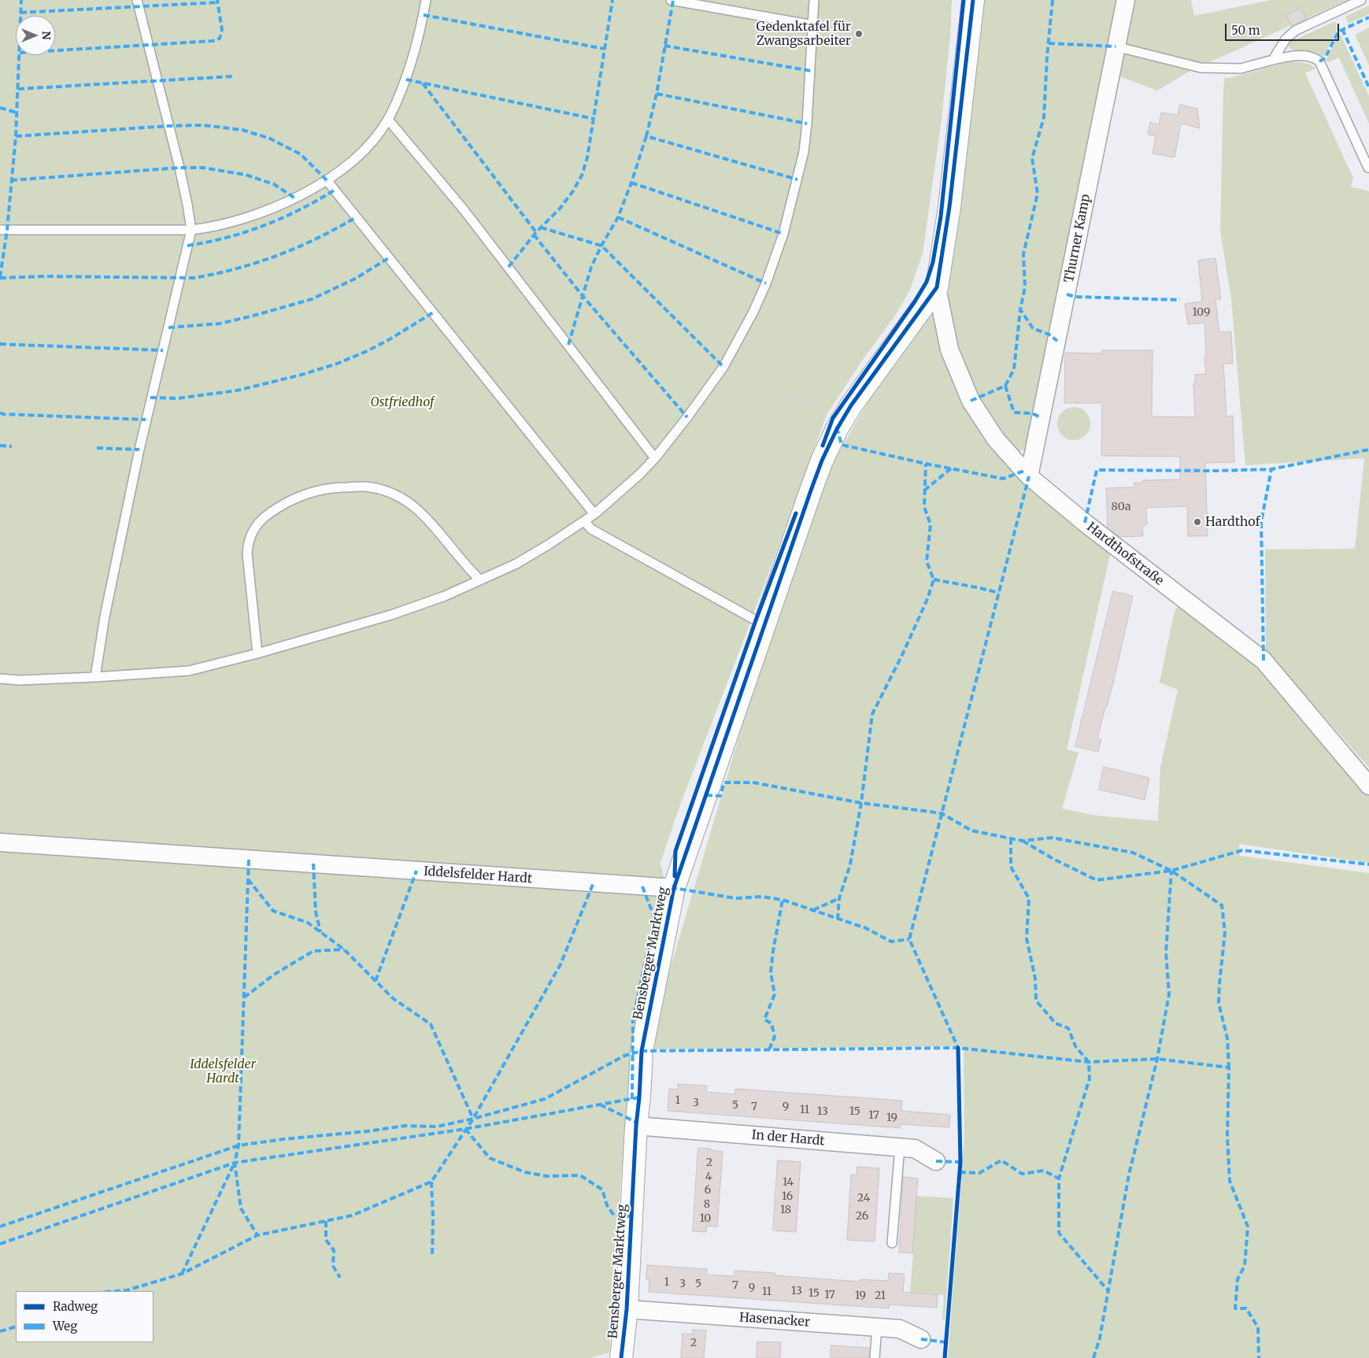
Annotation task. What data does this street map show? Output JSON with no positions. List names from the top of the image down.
{
  "streets": {
    "street": [
      "Thurner Kamp",
      "Hardthofstraße",
      "Iddelsfelder Hardt",
      "Bensberger Marktweg",
      "In der Hardt",
      "Hasenacker"
    ]
  },
  "crossings": [
    ["Thurner Kamp", "Hardthofstraße"],
    ["Hardthofstraße", "Bensberger Marktweg"],
    ["Iddelsfelder Hardt", "Bensberger Marktweg"],
    ["Bensberger Marktweg", "In der Hardt"],
    ["Bensberger Marktweg", "Hasenacker"]
  ],
  "parks": ["Ostfriedhof", "Iddelsfelder Hardt"],
  "places": ["Gedenktafel für Zwangsarbeiter", "Hardthof"],
  "house_numbers": [
    "109",
    "80a",
    "1",
    "3",
    "5",
    "7",
    "9",
    "11",
    "13",
    "15",
    "17",
    "19",
    "2",
    "4",
    "14",
    "6",
    "16",
    "24",
    "8",
    "18",
    "26",
    "10",
    "1",
    "3",
    "5",
    "7",
    "9",
    "13",
    "11",
    "15",
    "17",
    "19",
    "21",
    "2"
  ],
  "legend": ["Radweg", "Weg"],
  "scale_bar": "50 m",
  "north": "right"
}
